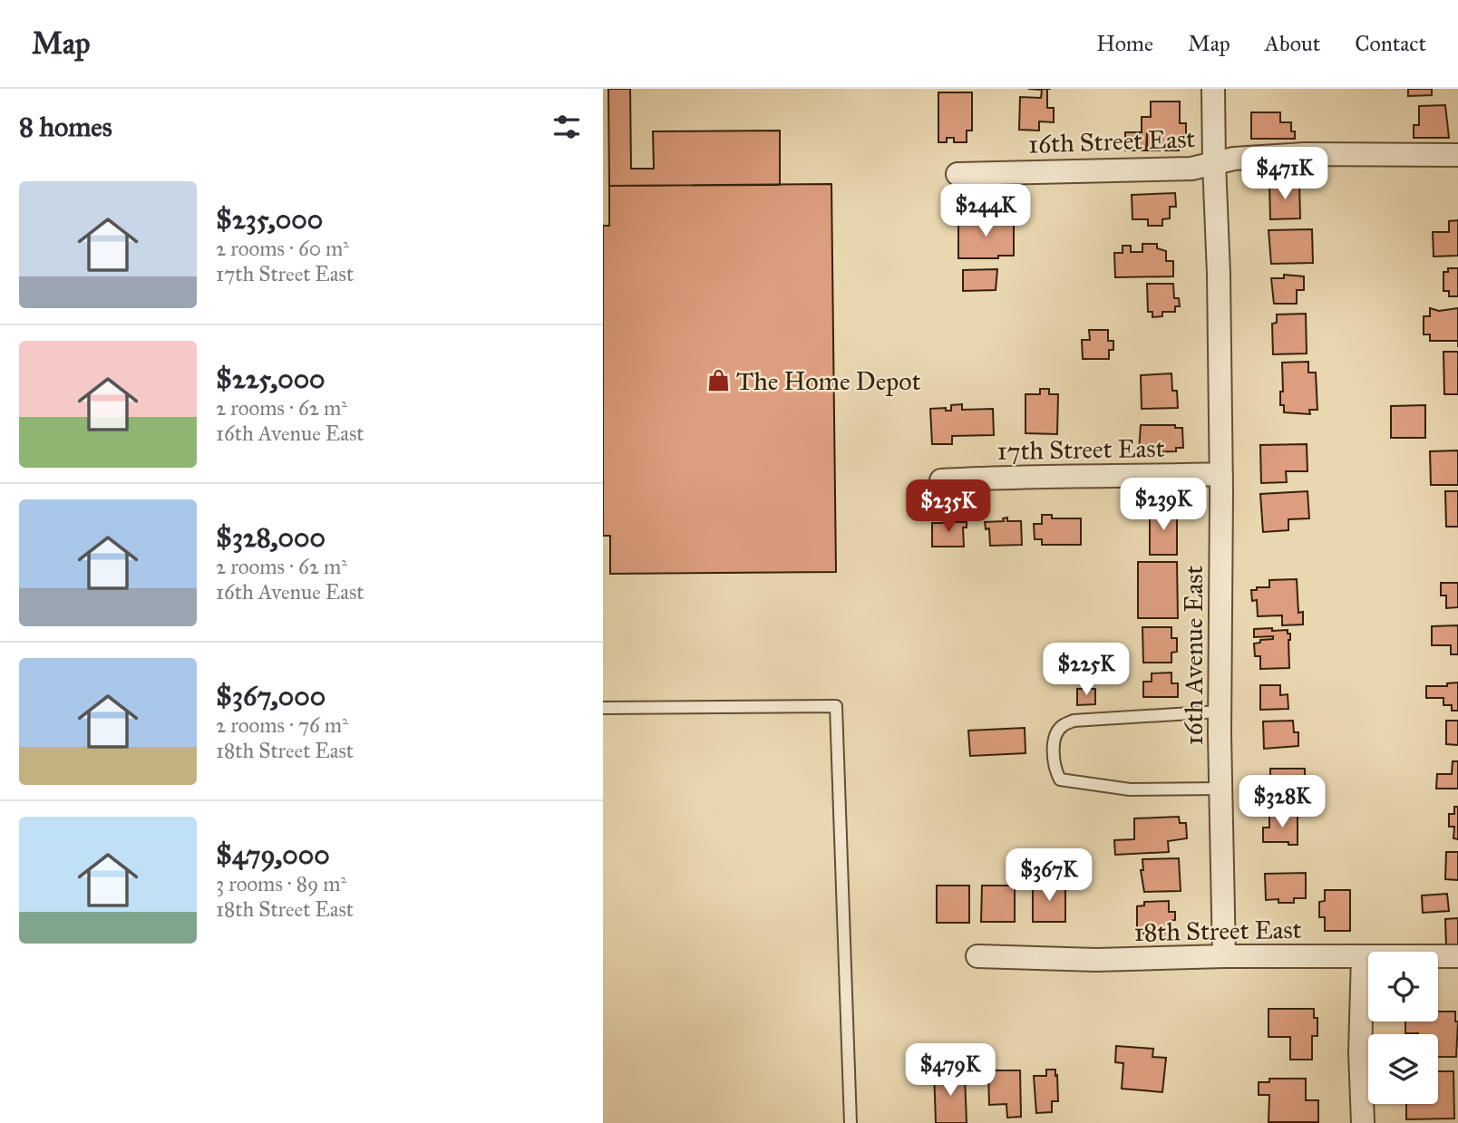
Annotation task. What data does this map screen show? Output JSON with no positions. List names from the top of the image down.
{
  "streets": {
    "street": [
      "16th Street East",
      "17th Street East",
      "16th Avenue East",
      "18th Street East"
    ]
  },
  "crossings": [
    ["16th Street East", "16th Avenue East"],
    ["17th Street East", "16th Avenue East"],
    ["16th Avenue East", "18th Street East"]
  ],
  "places": {
    "shop": ["The Home Depot"]
  },
  "page": {
    "header": "Map",
    "nav": [
      "Home",
      "Map",
      "About",
      "Contact"
    ],
    "heading": "8 homes",
    "price": [
      "$471K",
      "$244K",
      "$239K",
      "$235K",
      "$225K",
      "$328K",
      "$367K",
      "$479K"
    ],
    "list": [
      {
        "name": "$235,000",
        "note": "2 rooms · 60 m² · 17th Street East"
      },
      {
        "name": "$225,000",
        "note": "2 rooms · 62 m² · 16th Avenue East"
      },
      {
        "name": "$328,000",
        "note": "2 rooms · 62 m² · 16th Avenue East"
      },
      {
        "name": "$367,000",
        "note": "2 rooms · 76 m² · 18th Street East"
      },
      {
        "name": "$479,000",
        "note": "3 rooms · 89 m² · 18th Street East"
      }
    ]
  }
}
